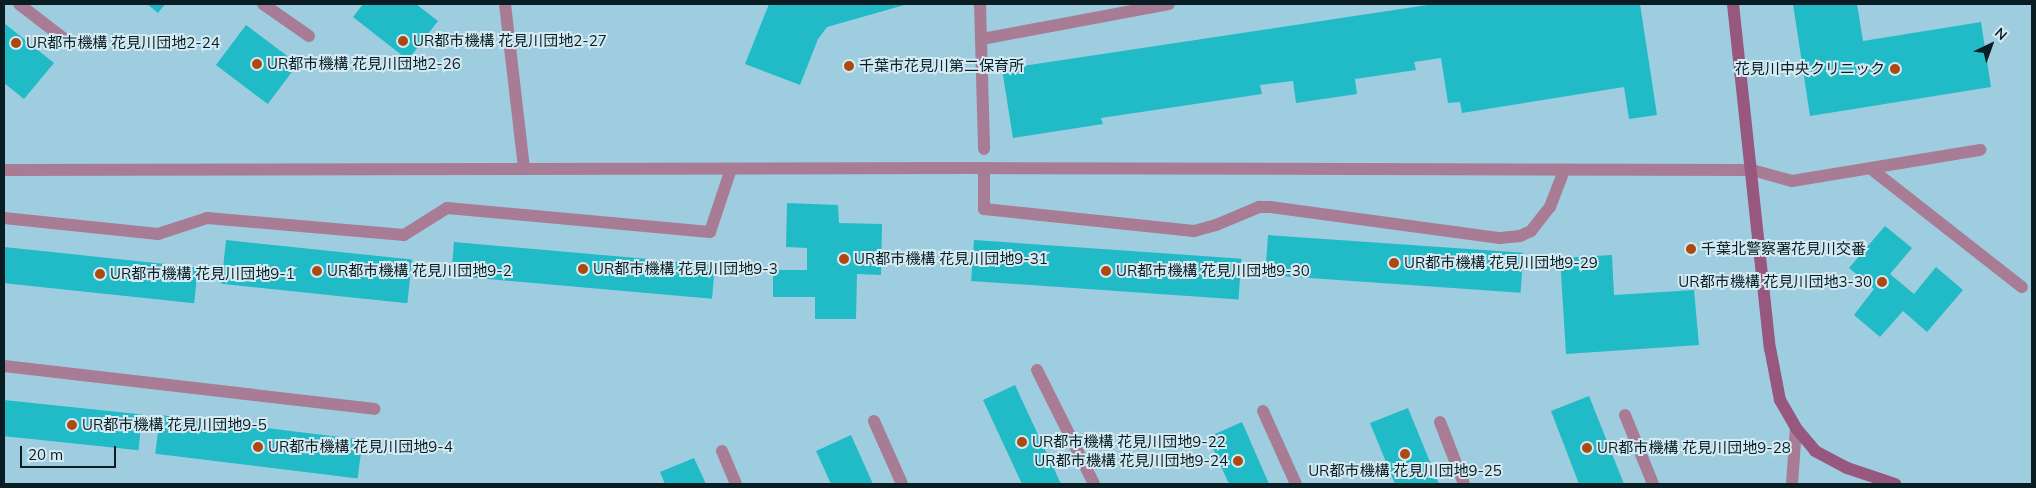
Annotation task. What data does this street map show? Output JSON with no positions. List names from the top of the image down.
{
  "places": [
    "UR都市機構 花見川団地2-27",
    "UR都市機構 花見川団地2-24",
    "UR都市機構 花見川団地2-26",
    "千葉市花見川第二保育所",
    "花見川中央クリニック",
    "千葉北警察署花見川交番",
    "UR都市機構 花見川団地9-31",
    "UR都市機構 花見川団地9-29",
    "UR都市機構 花見川団地9-3",
    "UR都市機構 花見川団地9-2",
    "UR都市機構 花見川団地9-30",
    "UR都市機構 花見川団地9-1",
    "UR都市機構 花見川団地3-30",
    "UR都市機構 花見川団地9-5",
    "UR都市機構 花見川団地9-22",
    "UR都市機構 花見川団地9-4",
    "UR都市機構 花見川団地9-28",
    "UR都市機構 花見川団地9-25",
    "UR都市機構 花見川団地9-24"
  ],
  "scale_bar": "20 m",
  "north": "top right"
}
